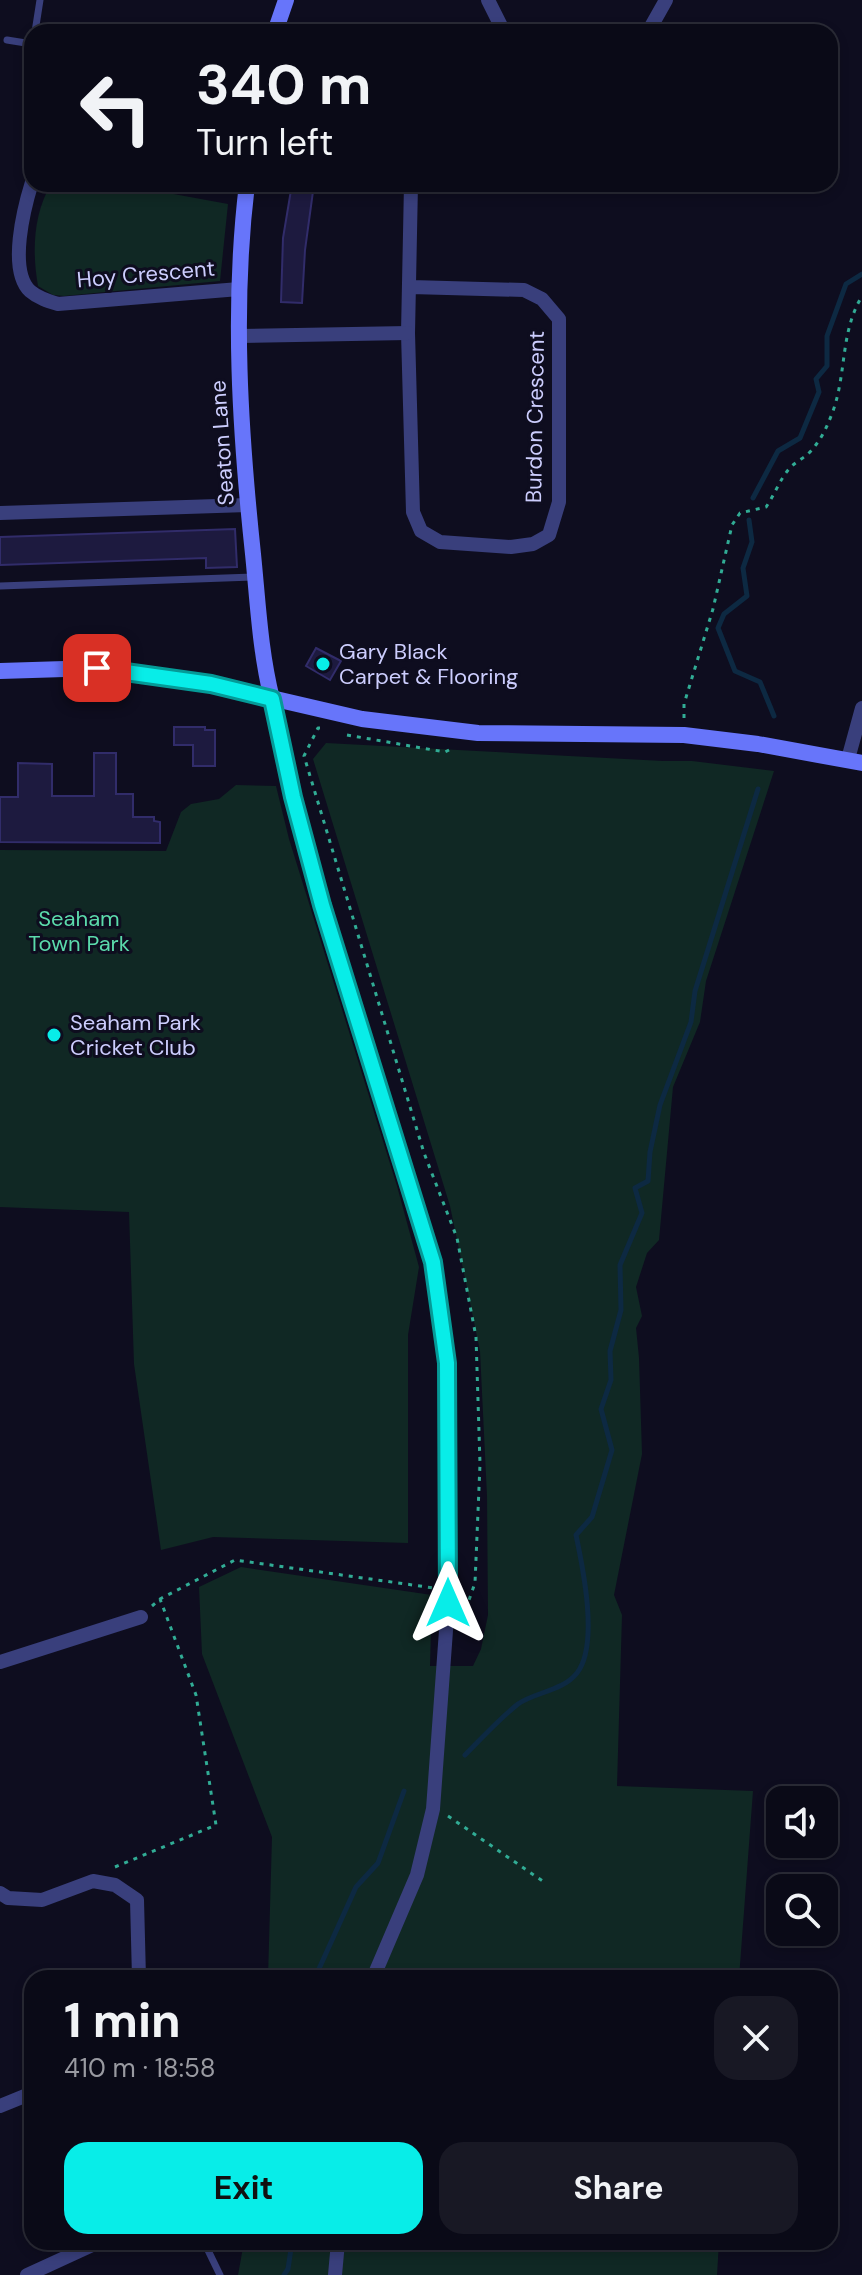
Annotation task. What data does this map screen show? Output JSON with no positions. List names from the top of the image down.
{
  "streets": {
    "main road": ["Seaton Lane"],
    "street": ["Hoy Crescent", "Burdon Crescent"]
  },
  "crossings": [
    ["Hoy Crescent", "Seaton Lane"]
  ],
  "parks": ["Seaham Town Park"],
  "places": ["Gary Black Carpet & Flooring", "Seaham Park Cricket Club"],
  "page": {
    "turn": ["340 m", "Turn left"],
    "heading": ["1 min", "410 m · 18:58"],
    "buttons": ["Exit", "Share"]
  }
}
